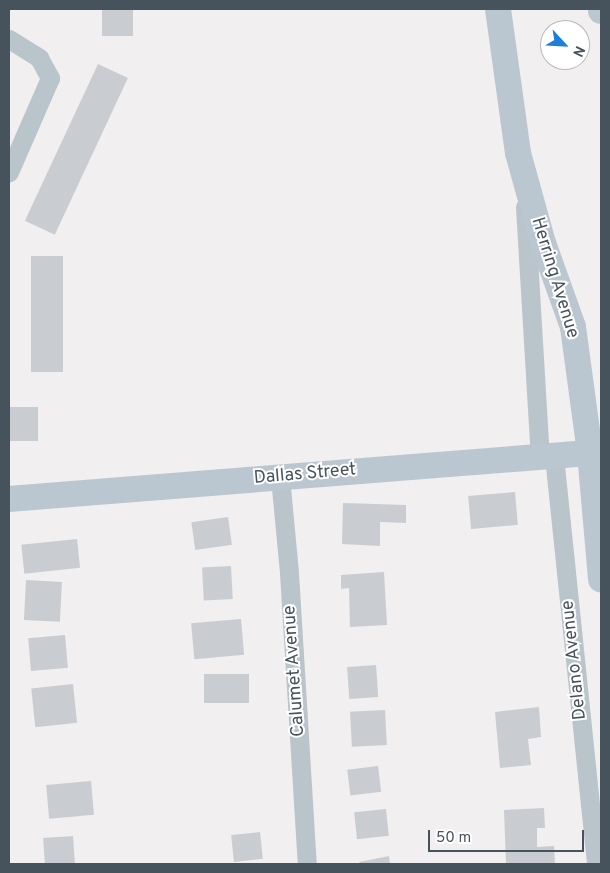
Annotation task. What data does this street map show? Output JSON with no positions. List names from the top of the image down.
{
  "streets": {
    "main road": ["Herring Avenue", "Dallas Street"],
    "street": ["Delano Avenue", "Calumet Avenue"]
  },
  "crossings": [
    ["Herring Avenue", "Dallas Street"],
    ["Herring Avenue", "Delano Avenue"],
    ["Dallas Street", "Delano Avenue"],
    ["Dallas Street", "Calumet Avenue"]
  ],
  "scale_bar": "50 m",
  "north": "bottom right"
}
